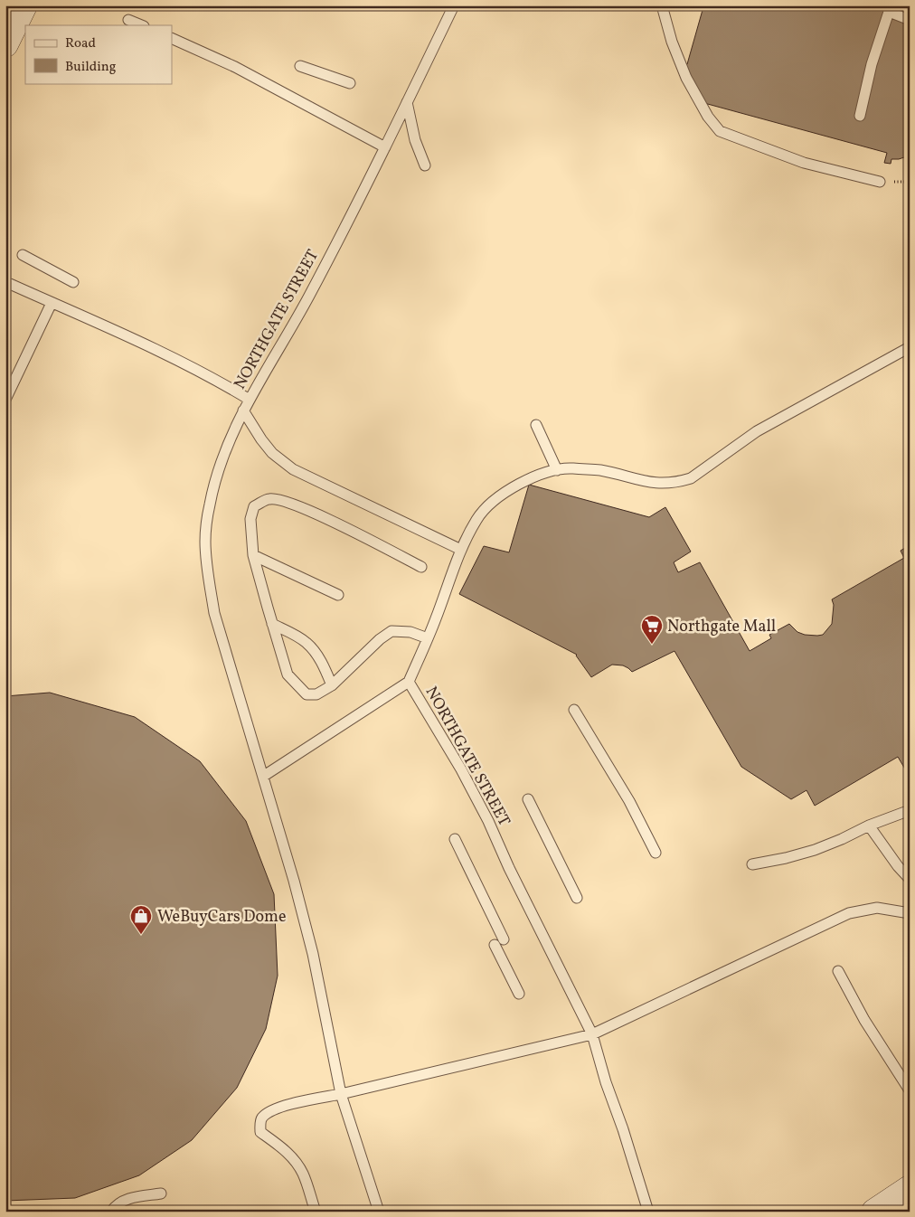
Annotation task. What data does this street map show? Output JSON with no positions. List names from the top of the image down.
{
  "streets": {
    "lane": ["NORTHGATE STREET"]
  },
  "places": {
    "supermarket": ["Northgate Mall"],
    "shop": ["WeBuyCars Dome"]
  },
  "legend": ["Road", "Building"]
}
